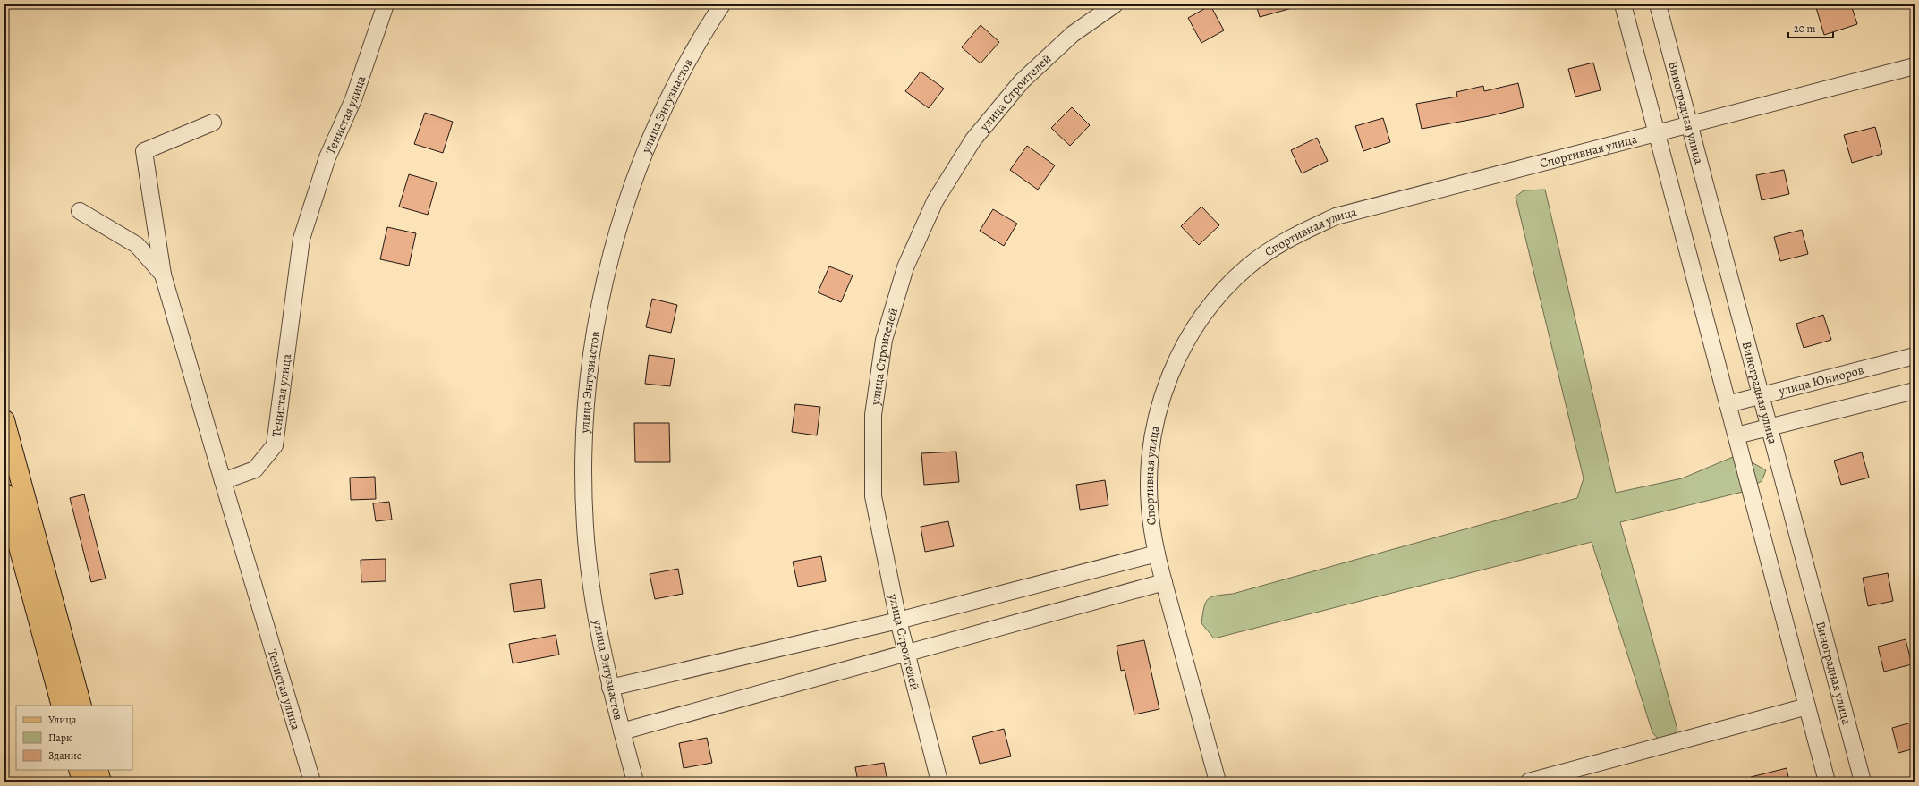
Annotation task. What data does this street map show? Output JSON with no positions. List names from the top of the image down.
{
  "streets": {
    "street": [
      "улица Строителей",
      "улица Энтузиастов",
      "Виноградная улица",
      "Тенистая улица",
      "Спортивная улица",
      "улица Юниоров"
    ]
  },
  "crossings": [
    ["Виноградная улица", "Спортивная улица"],
    ["Виноградная улица", "улица Юниоров"]
  ],
  "legend": ["Улица", "Парк", "Здание"],
  "scale_bar": "20 m"
}
